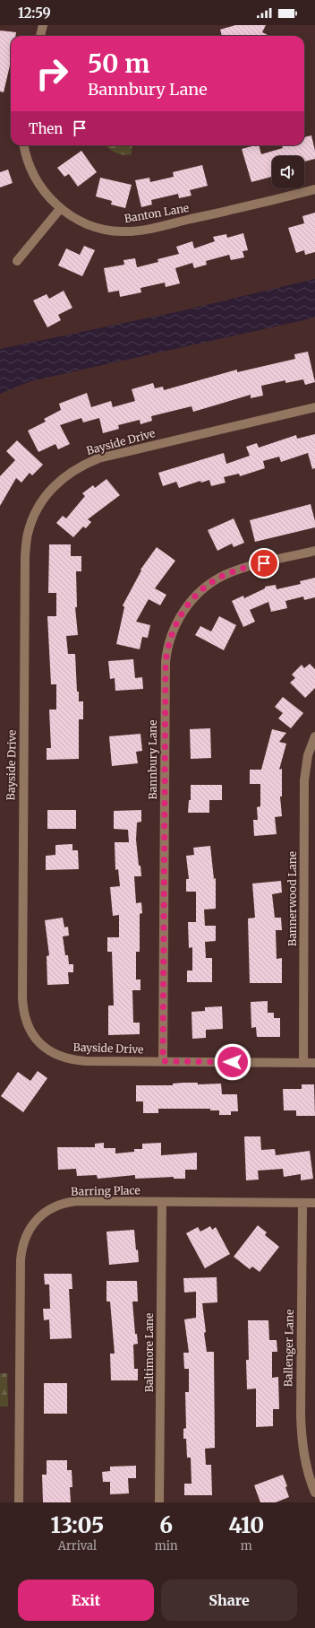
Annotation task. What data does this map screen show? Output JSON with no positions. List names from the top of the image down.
{
  "streets": {
    "street": [
      "Banton Lane",
      "Bayside Drive",
      "Bannbury Lane",
      "Bannerwood Lane",
      "Barring Place",
      "Ballenger Lane",
      "Baltimore Lane"
    ]
  },
  "crossings": [
    ["Bayside Drive", "Bannbury Lane"],
    ["Bayside Drive", "Bannerwood Lane"],
    ["Barring Place", "Ballenger Lane"],
    ["Barring Place", "Baltimore Lane"]
  ],
  "page": {
    "status": "12:59",
    "turn": ["50 m", "Bannbury Lane"],
    "then": "Then",
    "eta": [
      "13:05",
      "Arrival",
      "6",
      "min",
      "410",
      "m"
    ],
    "buttons": ["Exit", "Share"]
  }
}
